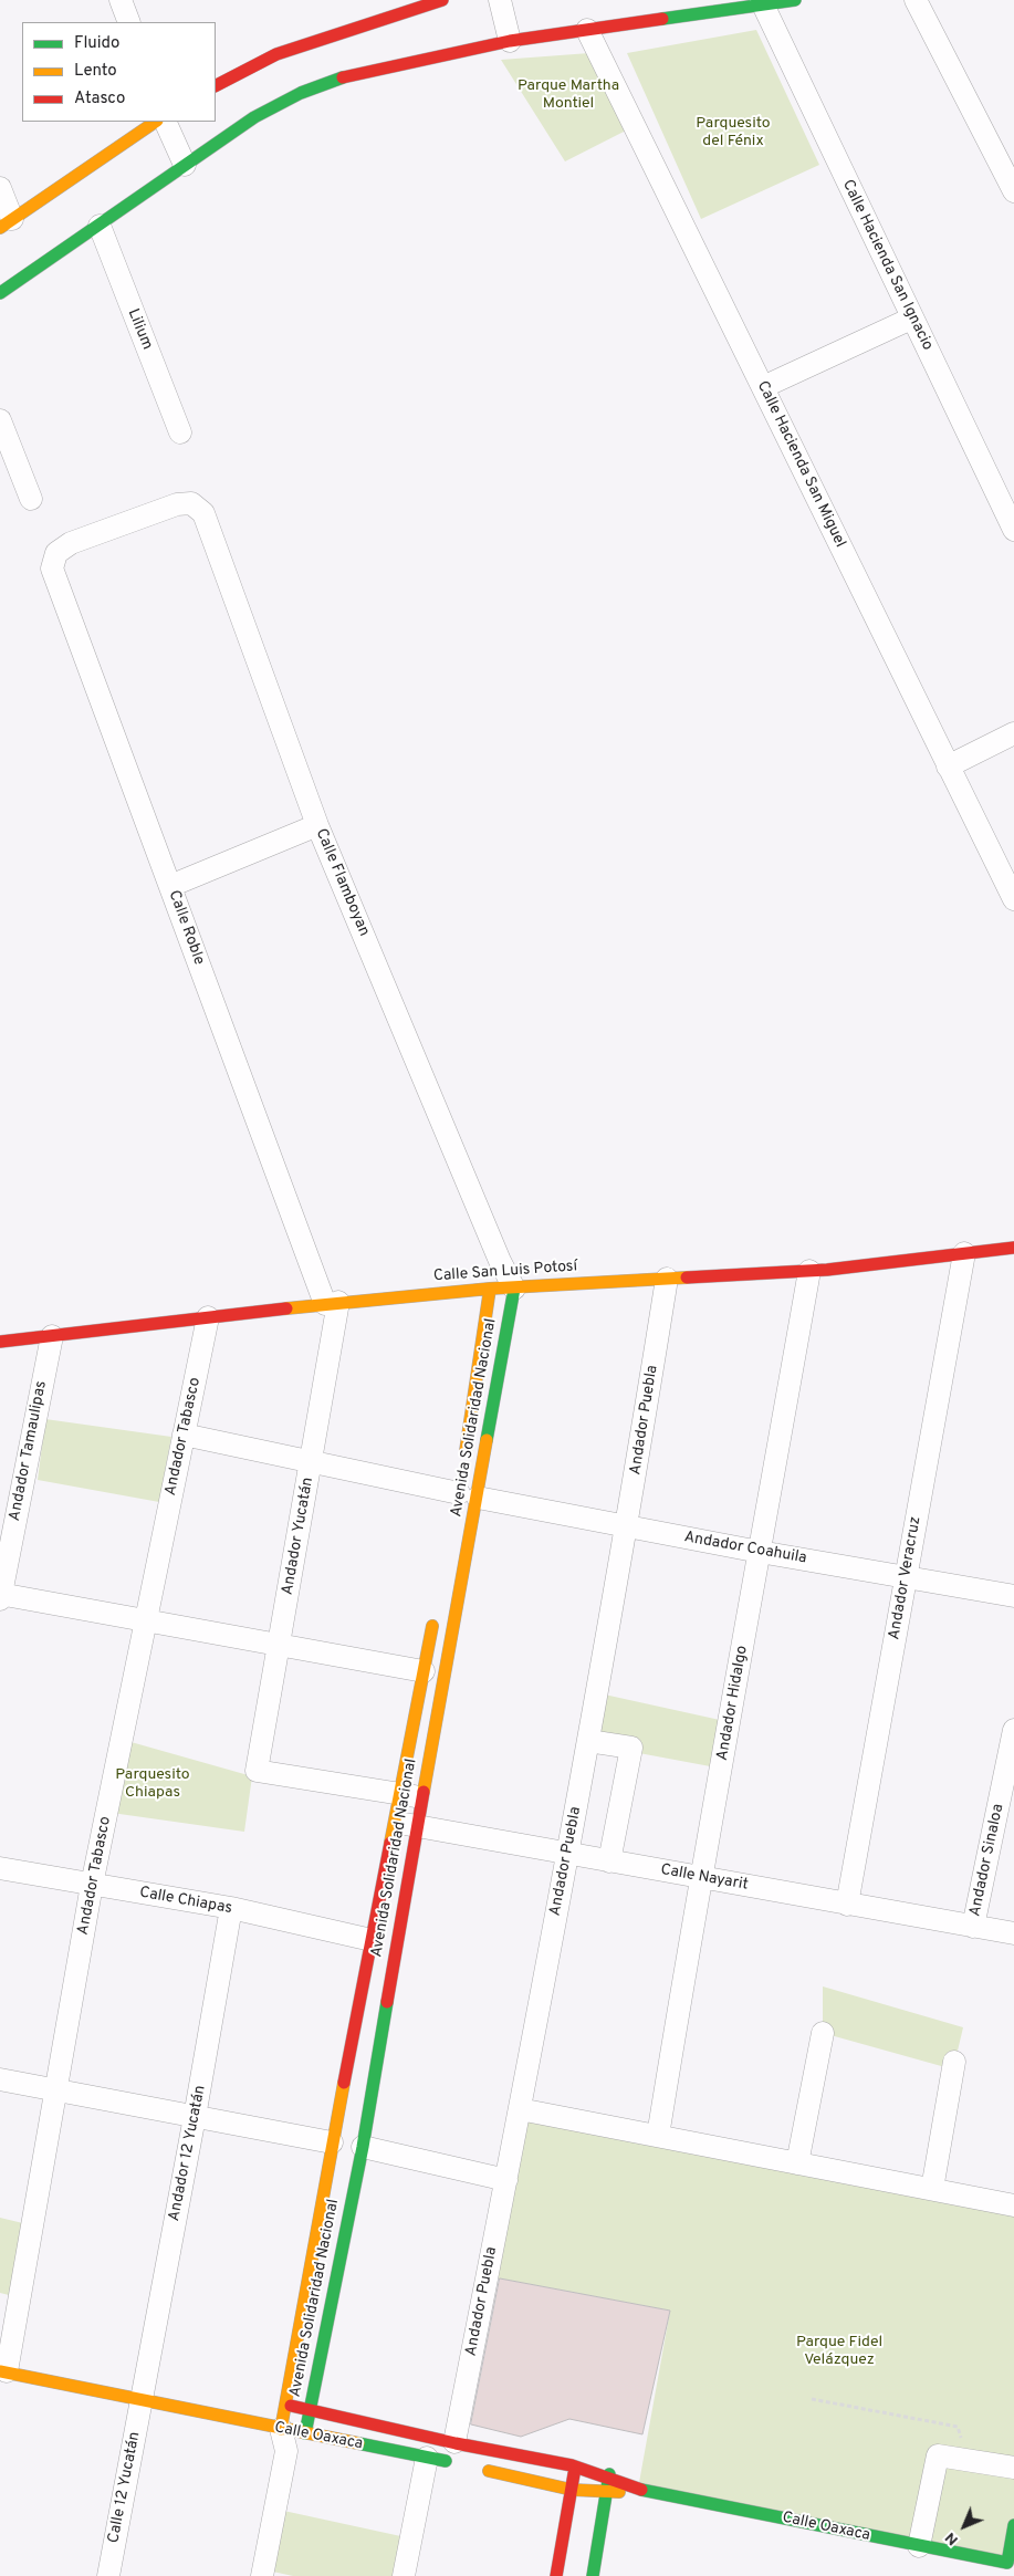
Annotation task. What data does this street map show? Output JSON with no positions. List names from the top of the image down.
{
  "streets": {
    "main road": ["Calle San Luis Potosí", "Avenida Solidaridad Nacional", "Calle Oaxaca"],
    "street": [
      "Calle Hacienda San Ignacio",
      "Lilium",
      "Calle Hacienda San Miguel",
      "Calle Flamboyan",
      "Calle Roble",
      "Andador Puebla",
      "Andador Tabasco",
      "Andador Tamaulipas",
      "Andador Yucatán",
      "Andador Coahuila",
      "Andador Veracruz",
      "Andador Hidalgo",
      "Andador Sinaloa",
      "Calle Nayarit",
      "Calle Chiapas",
      "Andador 12 Yucatán",
      "Calle 12 Yucatán"
    ]
  },
  "crossings": [
    ["Calle Flamboyan", "Calle Roble"],
    ["Calle Flamboyan", "Calle San Luis Potosí"],
    ["Calle Flamboyan", "Avenida Solidaridad Nacional"],
    ["Calle Roble", "Calle San Luis Potosí"],
    ["Calle Roble", "Andador Yucatán"],
    ["Calle San Luis Potosí", "Avenida Solidaridad Nacional"],
    ["Calle San Luis Potosí", "Andador Puebla"],
    ["Calle San Luis Potosí", "Andador Tabasco"],
    ["Calle San Luis Potosí", "Andador Tamaulipas"],
    ["Calle San Luis Potosí", "Andador Yucatán"],
    ["Calle San Luis Potosí", "Andador Veracruz"],
    ["Calle San Luis Potosí", "Andador Hidalgo"],
    ["Avenida Solidaridad Nacional", "Andador Yucatán"],
    ["Avenida Solidaridad Nacional", "Andador Coahuila"],
    ["Avenida Solidaridad Nacional", "Calle Nayarit"],
    ["Avenida Solidaridad Nacional", "Calle Chiapas"],
    ["Avenida Solidaridad Nacional", "Calle Oaxaca"],
    ["Andador Puebla", "Andador Coahuila"],
    ["Andador Puebla", "Calle Nayarit"],
    ["Andador Puebla", "Calle Oaxaca"],
    ["Andador Tabasco", "Andador Coahuila"],
    ["Andador Tabasco", "Calle Chiapas"],
    ["Andador Tabasco", "Calle Oaxaca"],
    ["Andador Yucatán", "Andador Coahuila"],
    ["Andador Coahuila", "Andador Veracruz"],
    ["Andador Coahuila", "Andador Hidalgo"],
    ["Andador Veracruz", "Calle Nayarit"],
    ["Andador Hidalgo", "Calle Nayarit"],
    ["Andador Sinaloa", "Calle Nayarit"],
    ["Calle Chiapas", "Andador 12 Yucatán"],
    ["Andador 12 Yucatán", "Calle Oaxaca"],
    ["Andador 12 Yucatán", "Calle 12 Yucatán"],
    ["Calle Oaxaca", "Calle 12 Yucatán"]
  ],
  "parks": [
    "Parque Martha Montiel",
    "Parquesito del Fénix",
    "Parquesito Chiapas",
    "Parque Fidel Velázquez"
  ],
  "legend": ["Fluido", "Lento", "Atasco"],
  "north": "bottom left"
}
